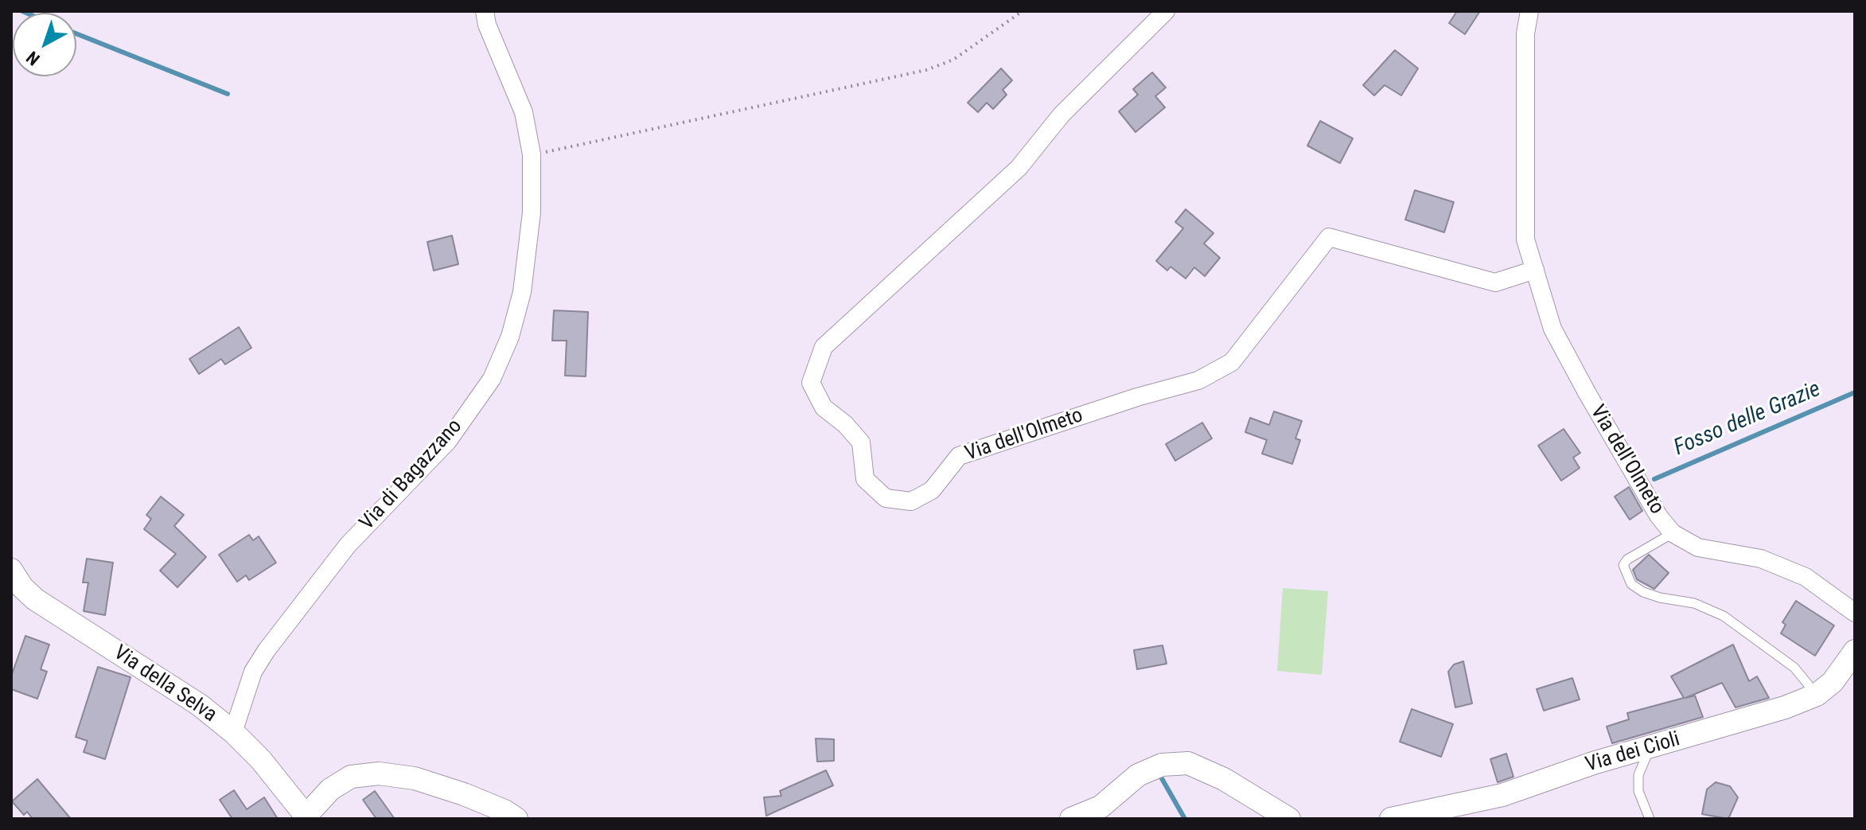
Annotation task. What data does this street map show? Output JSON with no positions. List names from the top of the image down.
{
  "streets": {
    "street": [
      "Via dell'Olmeto",
      "Via di Bagazzano",
      "Via della Selva",
      "Via dei Cioli"
    ]
  },
  "crossings": [
    ["Via di Bagazzano", "Via della Selva"]
  ],
  "water": ["Fosso delle Grazie"],
  "north": "bottom left"
}
